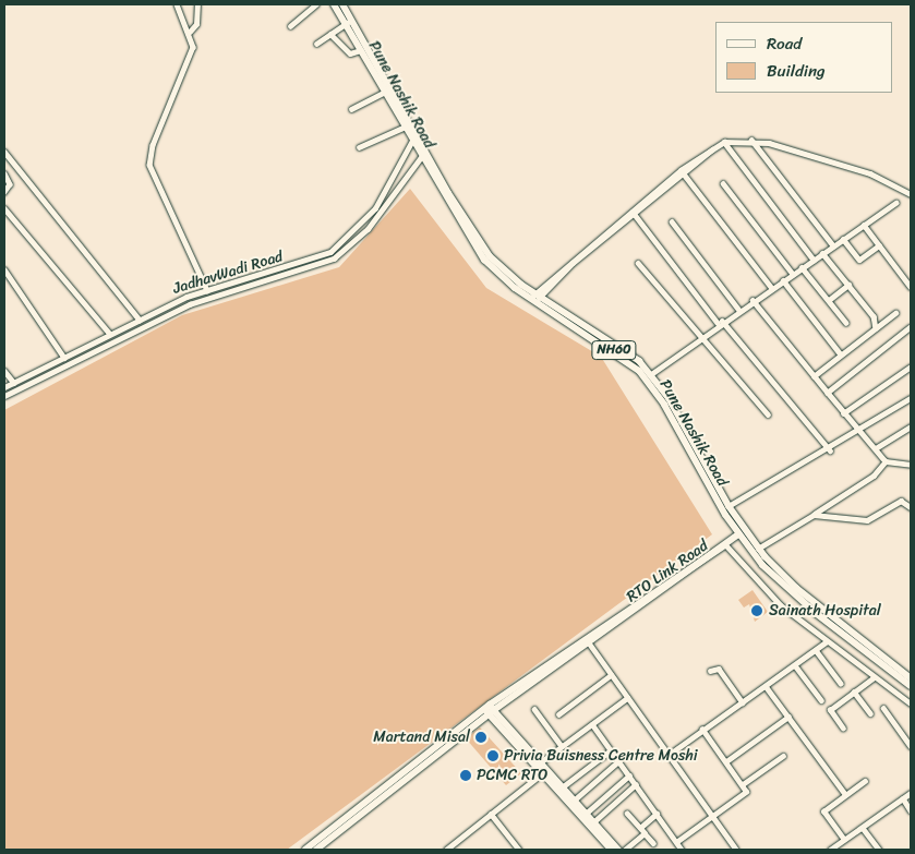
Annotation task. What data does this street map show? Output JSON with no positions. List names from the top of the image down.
{
  "streets": {
    "highway": ["Pune Nashik Road", "NH60"],
    "main road": ["RTO Link Road"],
    "street": ["JadhavWadi Road"]
  },
  "crossings": [
    ["Pune Nashik Road", "JadhavWadi Road"],
    ["Pune Nashik Road", "RTO Link Road"]
  ],
  "places": [
    "Sainath Hospital",
    "Martand Misal",
    "Privia Buisness Centre Moshi",
    "PCMC RTO"
  ],
  "legend": ["Road", "Building"]
}
